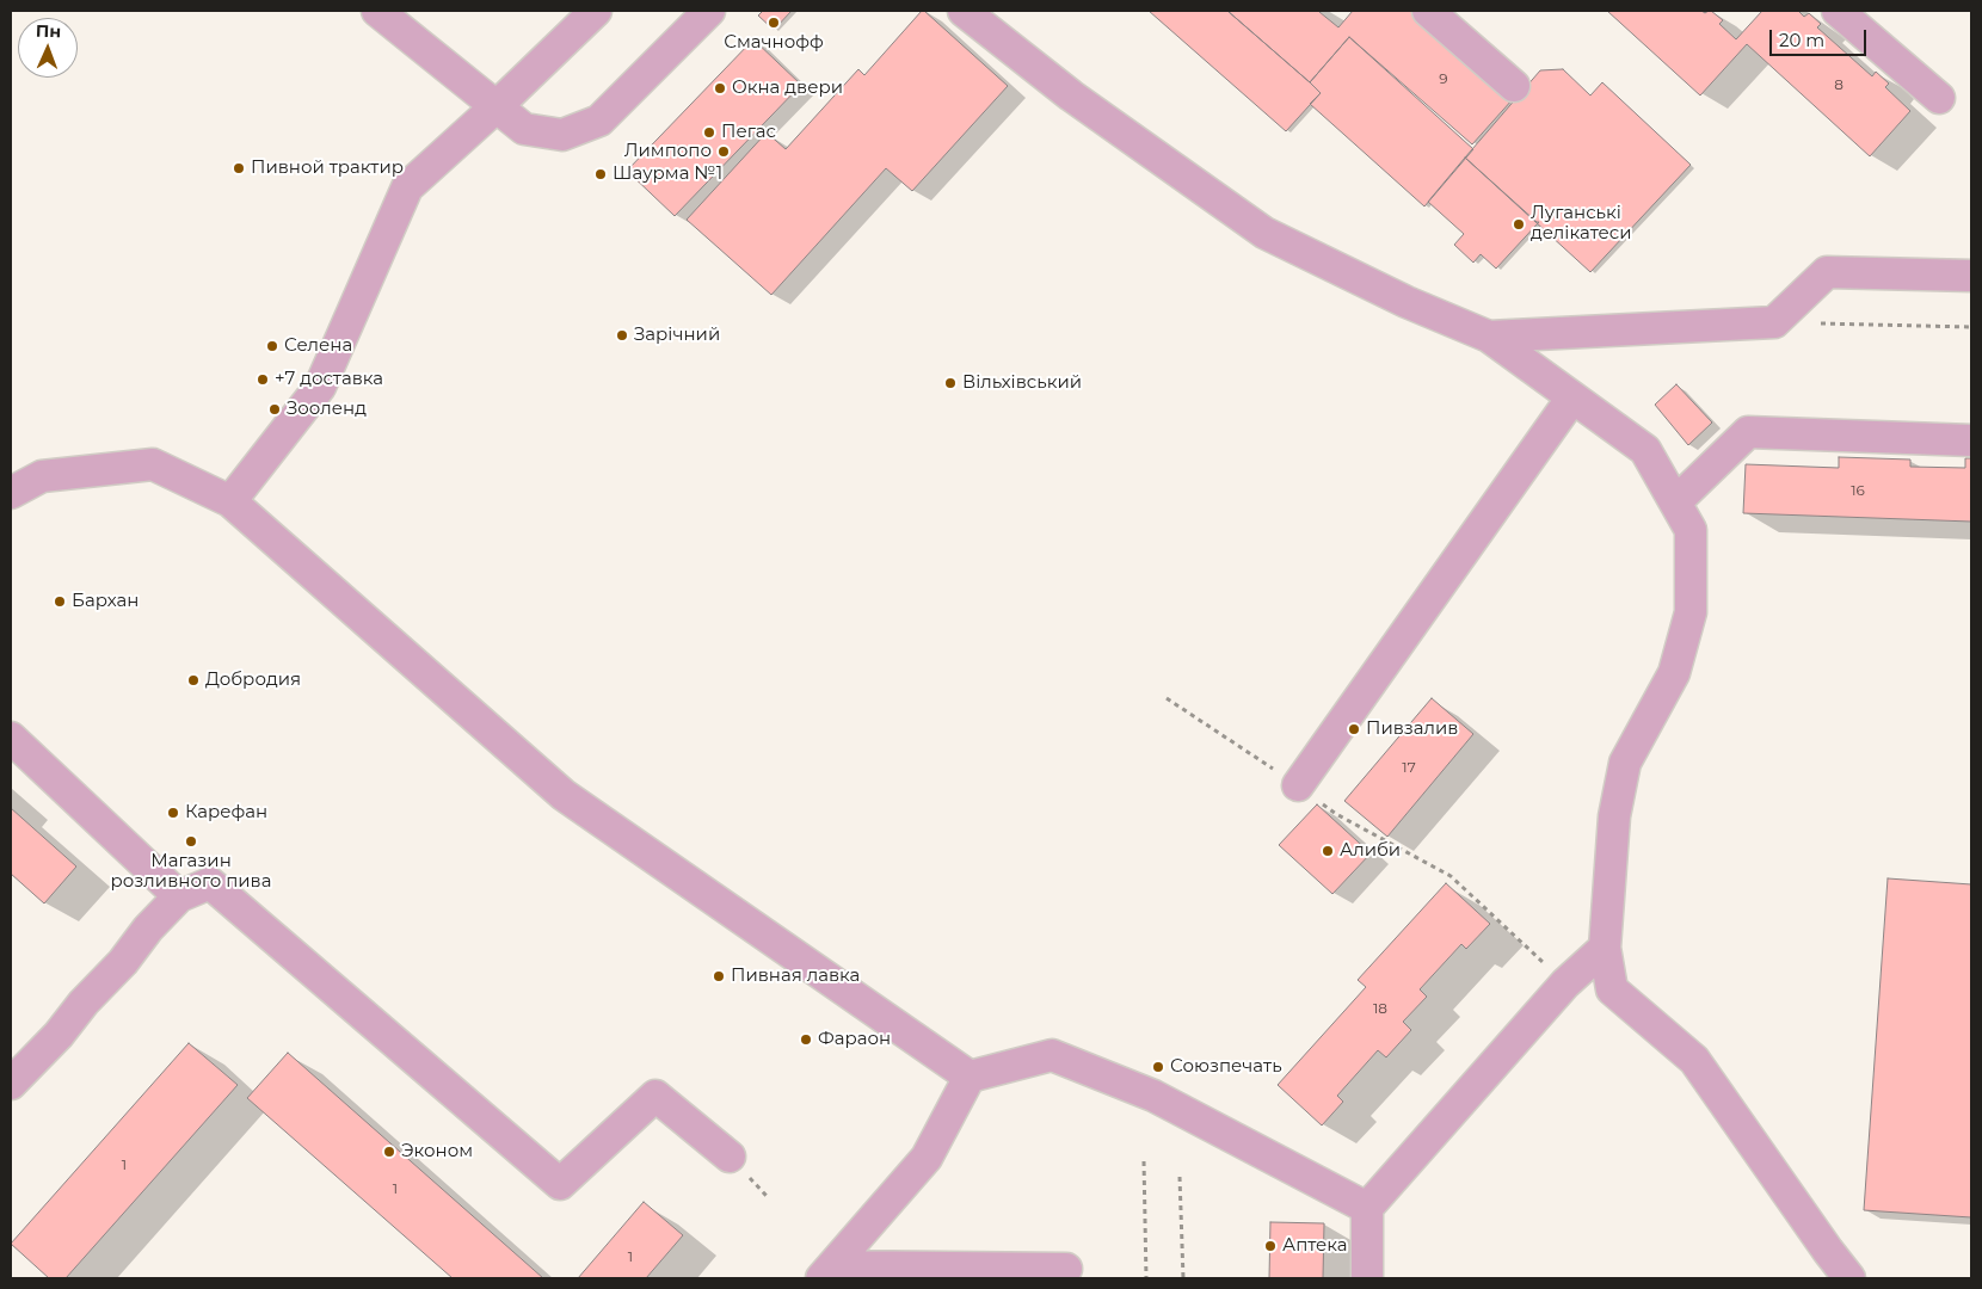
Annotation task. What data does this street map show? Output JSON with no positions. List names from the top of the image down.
{
  "places": [
    "Смачнофф",
    "Окна двери",
    "Пегас",
    "Лимпопо",
    "Пивной трактир",
    "Шаурма №1",
    "Луганські делікатеси",
    "Зарічний",
    "Селена",
    "+7 доставка",
    "Вільхівський",
    "Зооленд",
    "Бархан",
    "Добродия",
    "Пивзалив",
    "Карефан",
    "Магазин розливного пива",
    "Алиби",
    "Пивная лавка",
    "Фараон",
    "Союзпечать",
    "Эконом",
    "Аптека"
  ],
  "house_numbers": [
    "9",
    "8",
    "16",
    "17",
    "18",
    "1",
    "1",
    "1"
  ],
  "scale_bar": "20 m",
  "north": "top"
}
